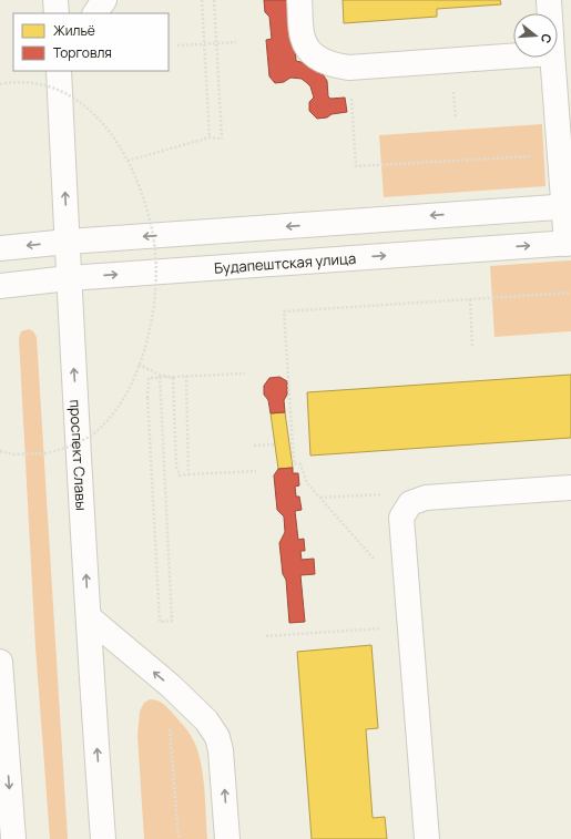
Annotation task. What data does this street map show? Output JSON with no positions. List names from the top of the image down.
{
  "streets": {
    "street": ["Будапештская улица", "проспект Славы"]
  },
  "crossings": [
    ["Будапештская улица", "проспект Славы"]
  ],
  "legend": ["Жильё", "Торговля"],
  "north": "right"
}
